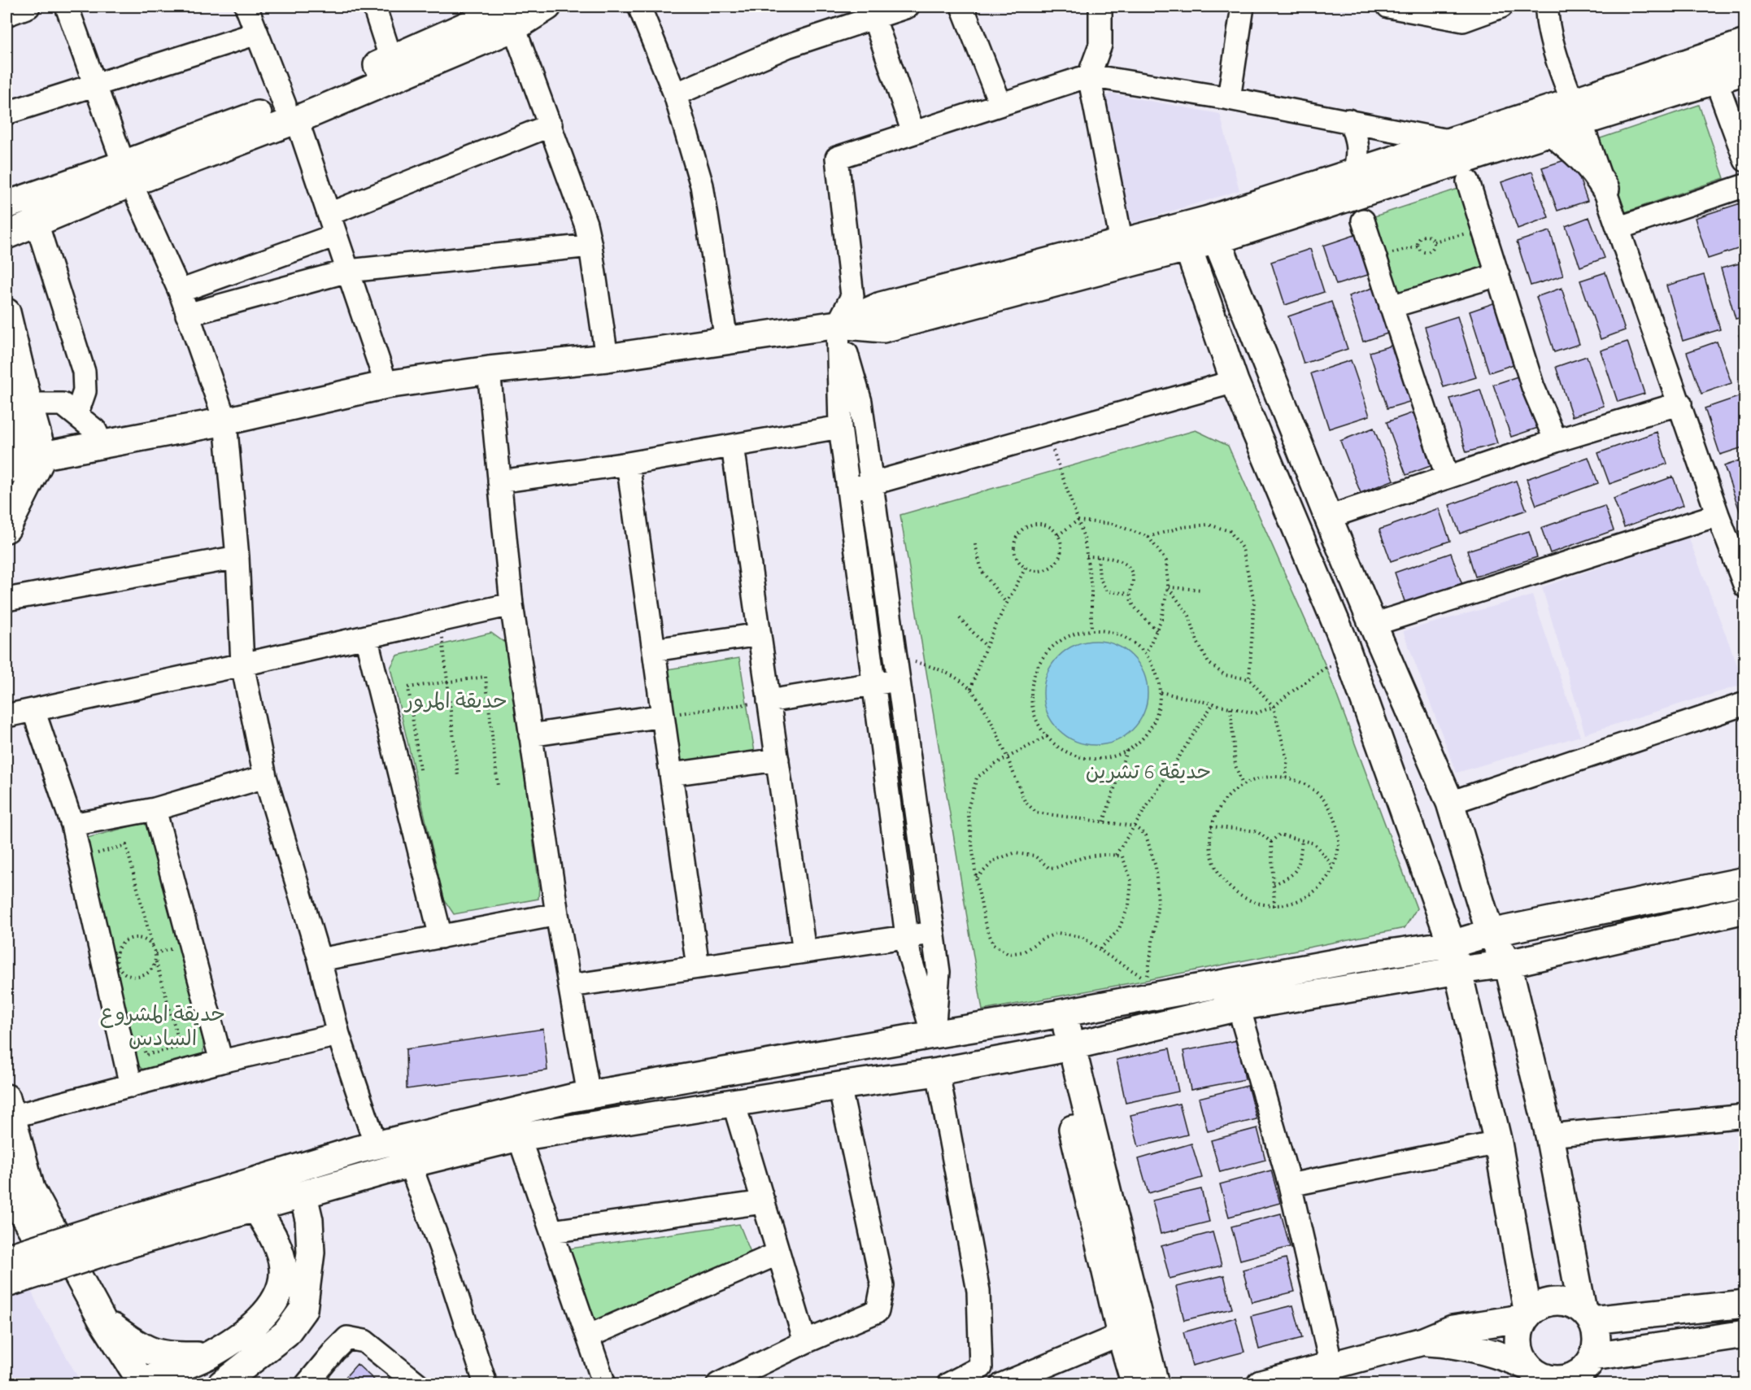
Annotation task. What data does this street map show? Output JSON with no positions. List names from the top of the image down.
{
  "parks": ["حديقة المرور", "حديقة 6 تشرين", "حديقة المشروع السادس"]
}
